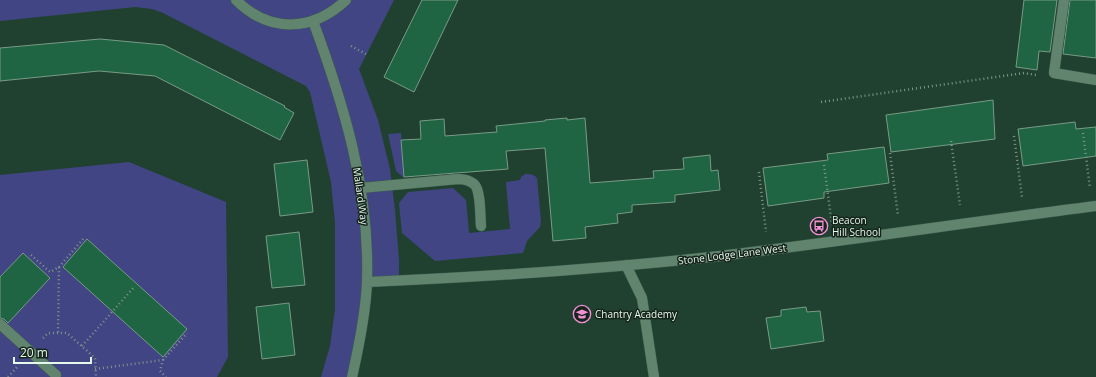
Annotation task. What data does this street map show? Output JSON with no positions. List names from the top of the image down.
{
  "streets": {
    "street": ["Mallard Way", "Stone Lodge Lane West"]
  },
  "crossings": [
    ["Mallard Way", "Stone Lodge Lane West"]
  ],
  "places": {
    "bus stop": ["Beacon Hill School"],
    "school or university": ["Chantry Academy"]
  },
  "scale_bar": "20 m"
}
